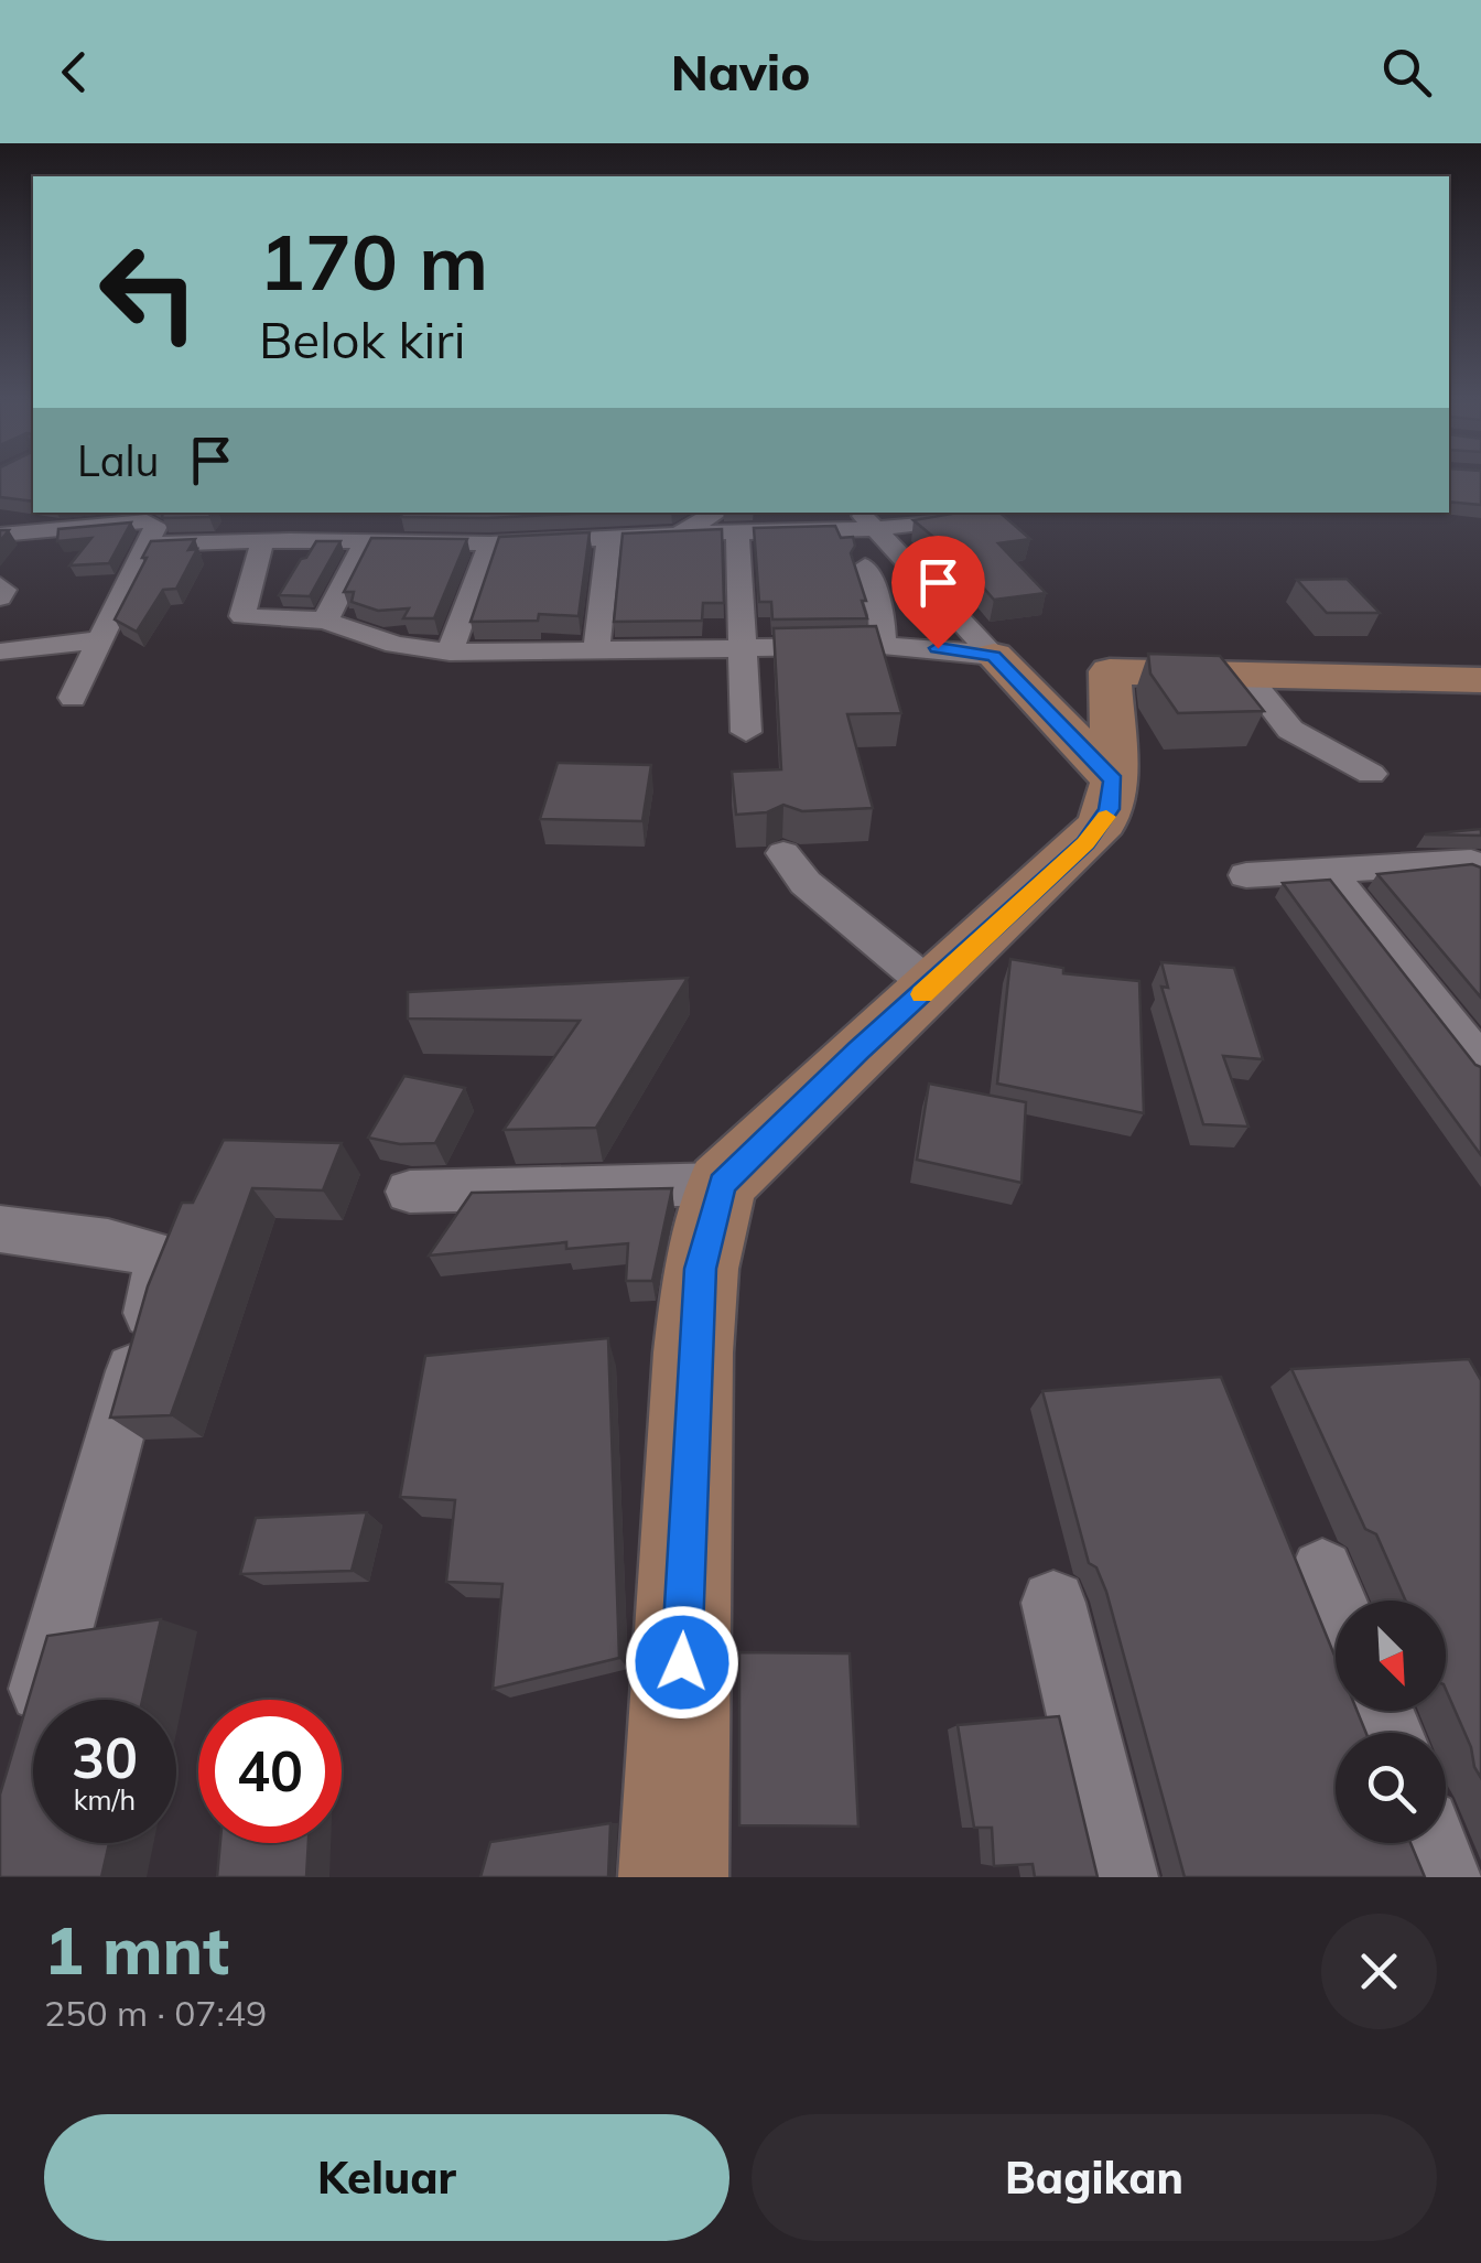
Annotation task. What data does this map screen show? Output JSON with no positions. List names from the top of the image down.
{
  "north": "bottom right",
  "page": {
    "header": "Navio",
    "turn": ["170 m", "Belok kiri"],
    "then": "Lalu",
    "speed": "30 km/h",
    "limit": "40",
    "heading": ["1 mnt", "250 m · 07:49"],
    "buttons": ["Keluar", "Bagikan"]
  }
}
